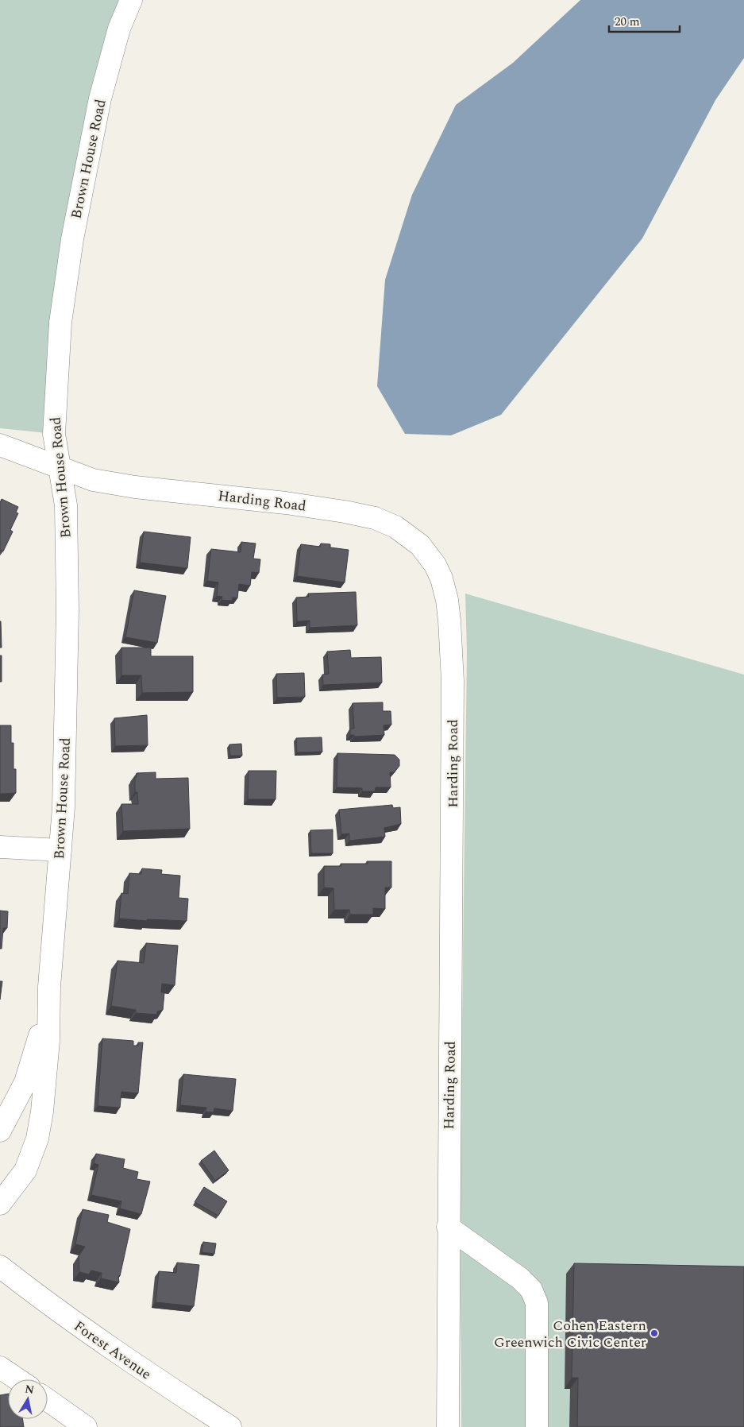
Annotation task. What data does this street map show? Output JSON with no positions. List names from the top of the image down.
{
  "streets": {
    "street": ["Brown House Road", "Harding Road", "Forest Avenue"]
  },
  "crossings": [
    ["Brown House Road", "Harding Road"]
  ],
  "places": ["Cohen Eastern Greenwich Civic Center"],
  "scale_bar": "20 m",
  "north": "top"
}
